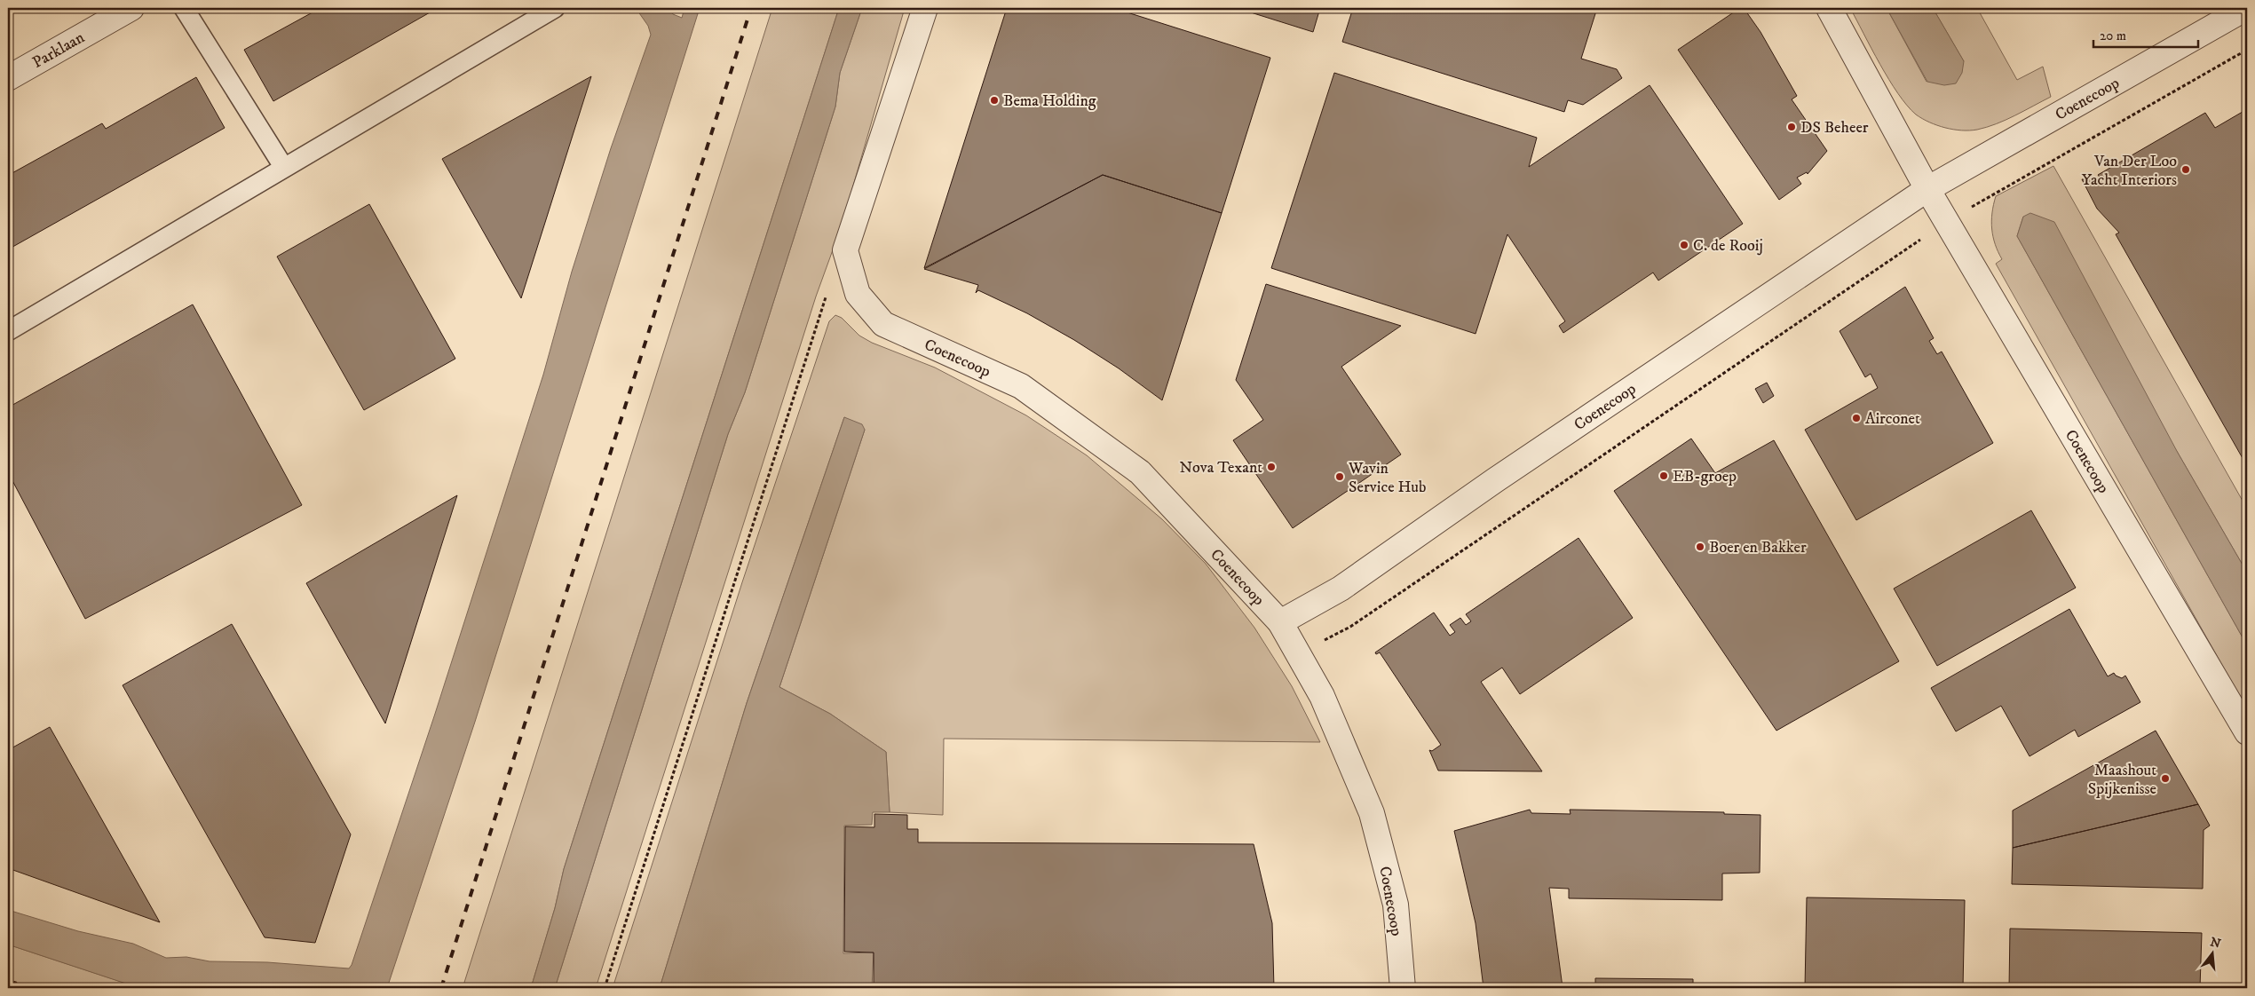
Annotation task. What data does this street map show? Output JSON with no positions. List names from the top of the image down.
{
  "streets": {
    "street": ["Parklaan", "Coenecoop"]
  },
  "places": [
    "Bema Holding",
    "DS Beheer",
    "Van Der Loo Yacht Interiors",
    "C. de Rooij",
    "Airconet",
    "Nova Texant",
    "EB-groep",
    "Wavin Service Hub",
    "Boer en Bakker",
    "Maashout Spijkenisse"
  ],
  "scale_bar": "20 m",
  "north": "top"
}
